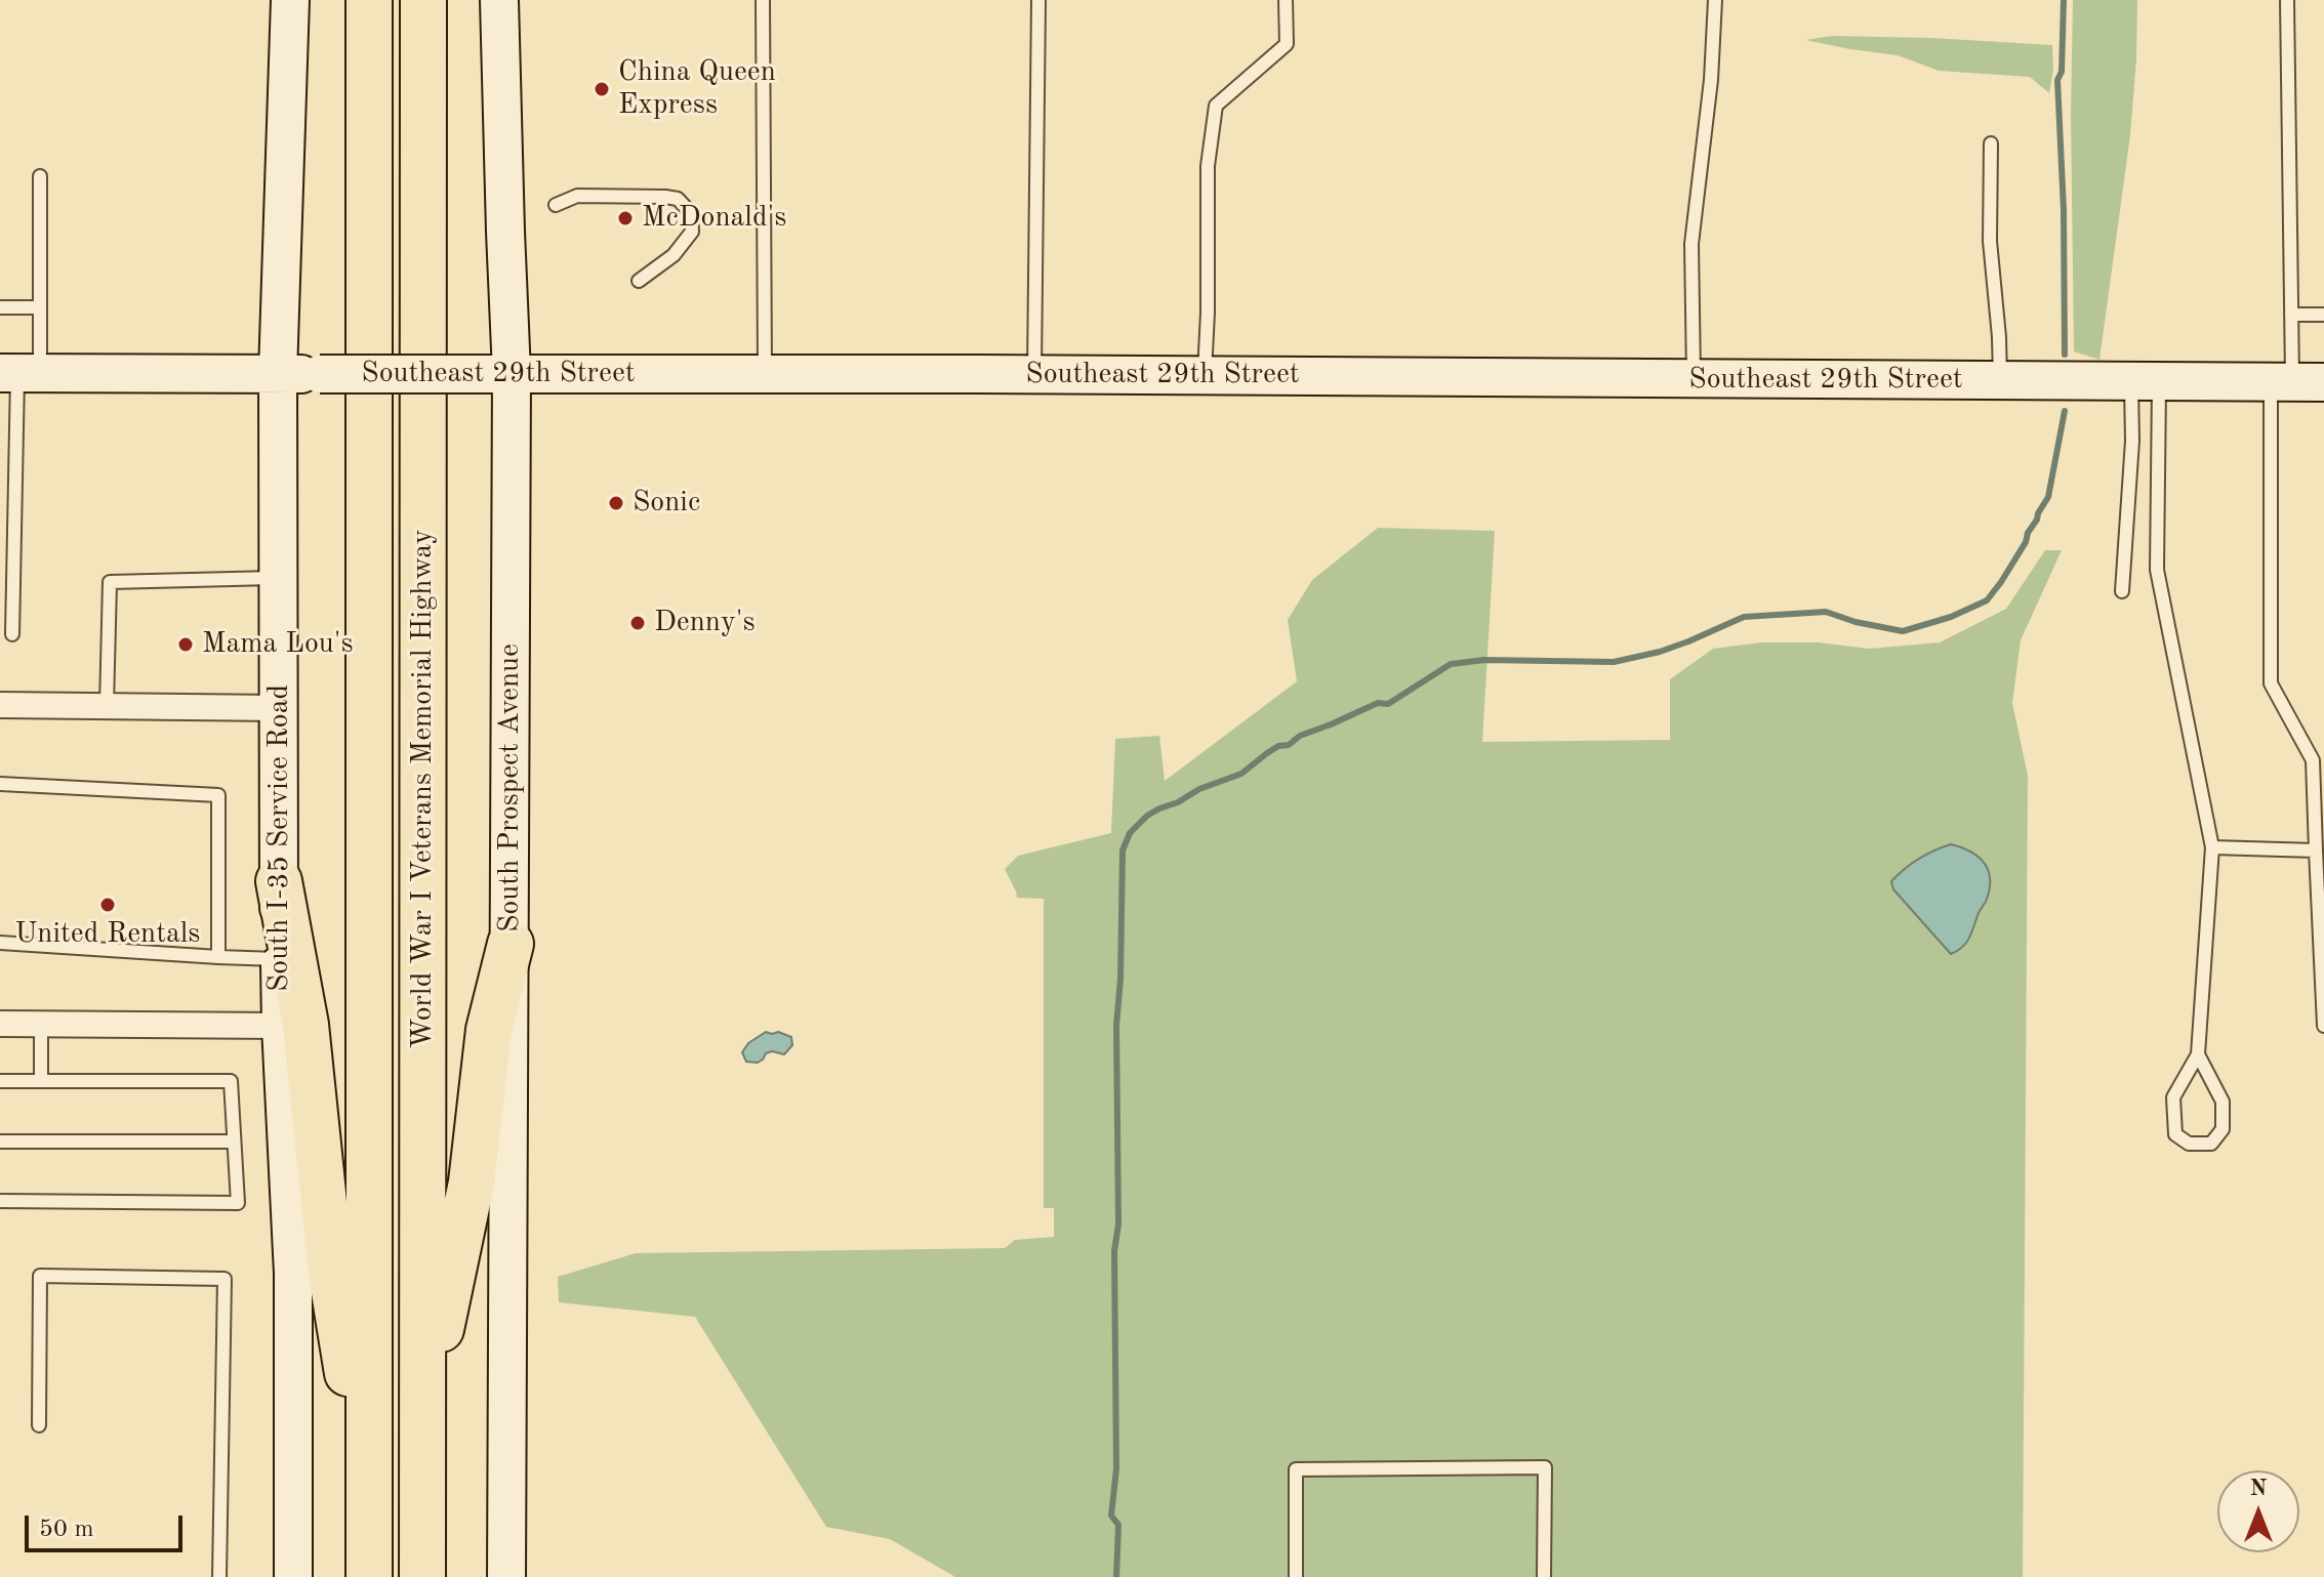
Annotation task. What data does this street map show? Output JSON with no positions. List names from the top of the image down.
{
  "streets": {
    "highway": ["World War I Veterans Memorial Highway"],
    "main road": ["Southeast 29th Street", "South Prospect Avenue", "South I-35 Service Road"]
  },
  "crossings": [
    ["Southeast 29th Street", "South Prospect Avenue"],
    ["Southeast 29th Street", "South I-35 Service Road"]
  ],
  "places": [
    "China Queen Express",
    "McDonald's",
    "Sonic",
    "Denny's",
    "Mama Lou's",
    "United Rentals"
  ],
  "scale_bar": "50 m",
  "north": "top"
}
